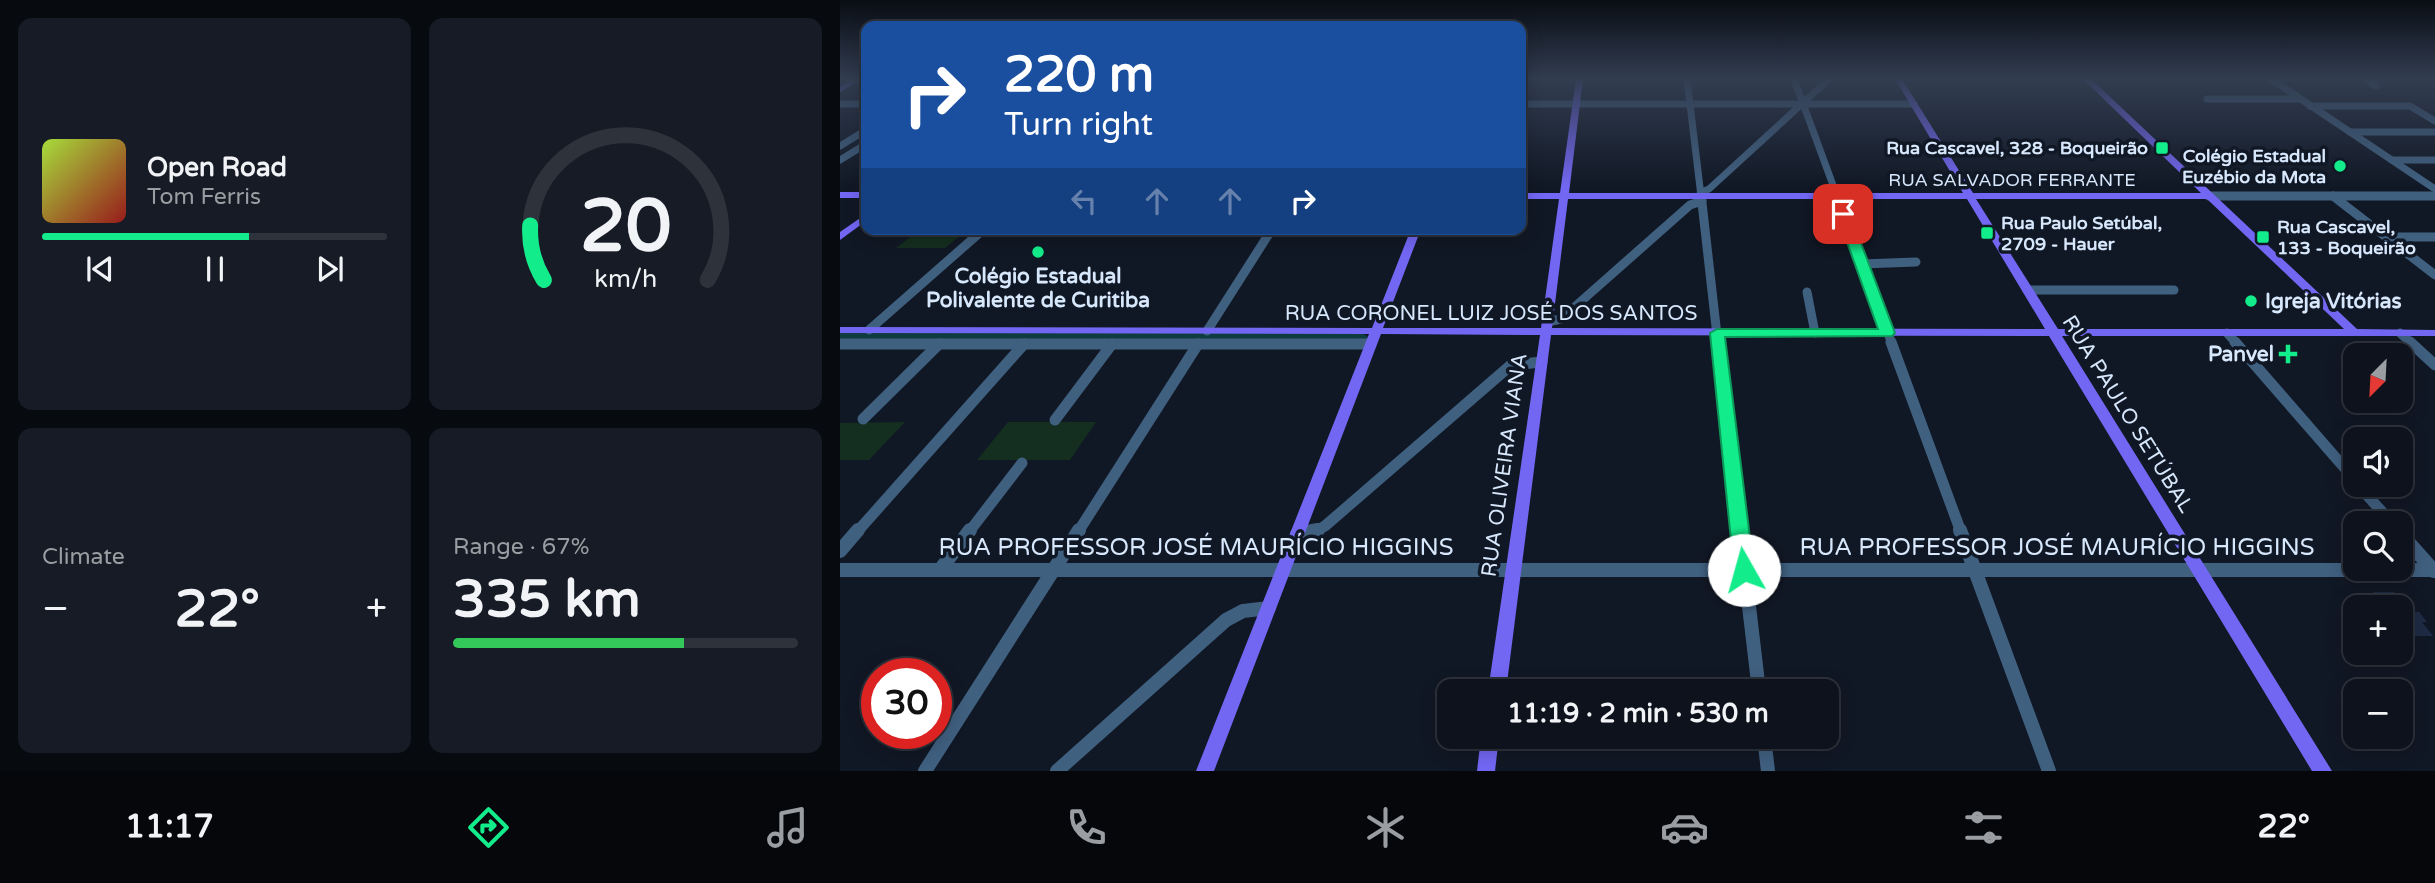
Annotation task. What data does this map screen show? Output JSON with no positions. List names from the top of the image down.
{
  "streets": {
    "main road": [
      "RUA SALVADOR FERRANTE",
      "RUA CORONEL LUIZ JOSÉ DOS SANTOS",
      "RUA PAULO SETÚBAL",
      "RUA OLIVEIRA VIANA"
    ],
    "street": ["RUA PROFESSOR JOSÉ MAURÍCIO HIGGINS"]
  },
  "crossings": [
    ["RUA SALVADOR FERRANTE", "RUA PAULO SETÚBAL"],
    ["RUA SALVADOR FERRANTE", "RUA OLIVEIRA VIANA"],
    ["RUA CORONEL LUIZ JOSÉ DOS SANTOS", "RUA PAULO SETÚBAL"],
    ["RUA CORONEL LUIZ JOSÉ DOS SANTOS", "RUA OLIVEIRA VIANA"],
    ["RUA PAULO SETÚBAL", "RUA PROFESSOR JOSÉ MAURÍCIO HIGGINS"],
    ["RUA OLIVEIRA VIANA", "RUA PROFESSOR JOSÉ MAURÍCIO HIGGINS"]
  ],
  "places": {
    "transit": ["Rua Cascavel, 328 - Boqueirão", "Rua Paulo Setúbal, 2709 - Hauer", "Rua Cascavel, 133 - Boqueirão"],
    "other": ["Colégio Estadual Euzébio da Mota", "Colégio Estadual Polivalente de Curitiba", "Igreja Vitórias"],
    "health": ["Panvel"]
  },
  "north": "bottom left",
  "page": {
    "turn": ["220 m", "Turn right"],
    "song": ["Open Road", "Tom Ferris"],
    "map_buttons": ["+", "−"],
    "tile": [
      "Climate",
      ["Range · 67%", "335 km"]
    ],
    "heat": ["−", "22°", "+"],
    "limit": "30",
    "trip": "11:19 · 2 min · 530 m",
    "tabs": ["11:17", "22°"],
    "gauge": ["20", "km/h"]
  }
}
